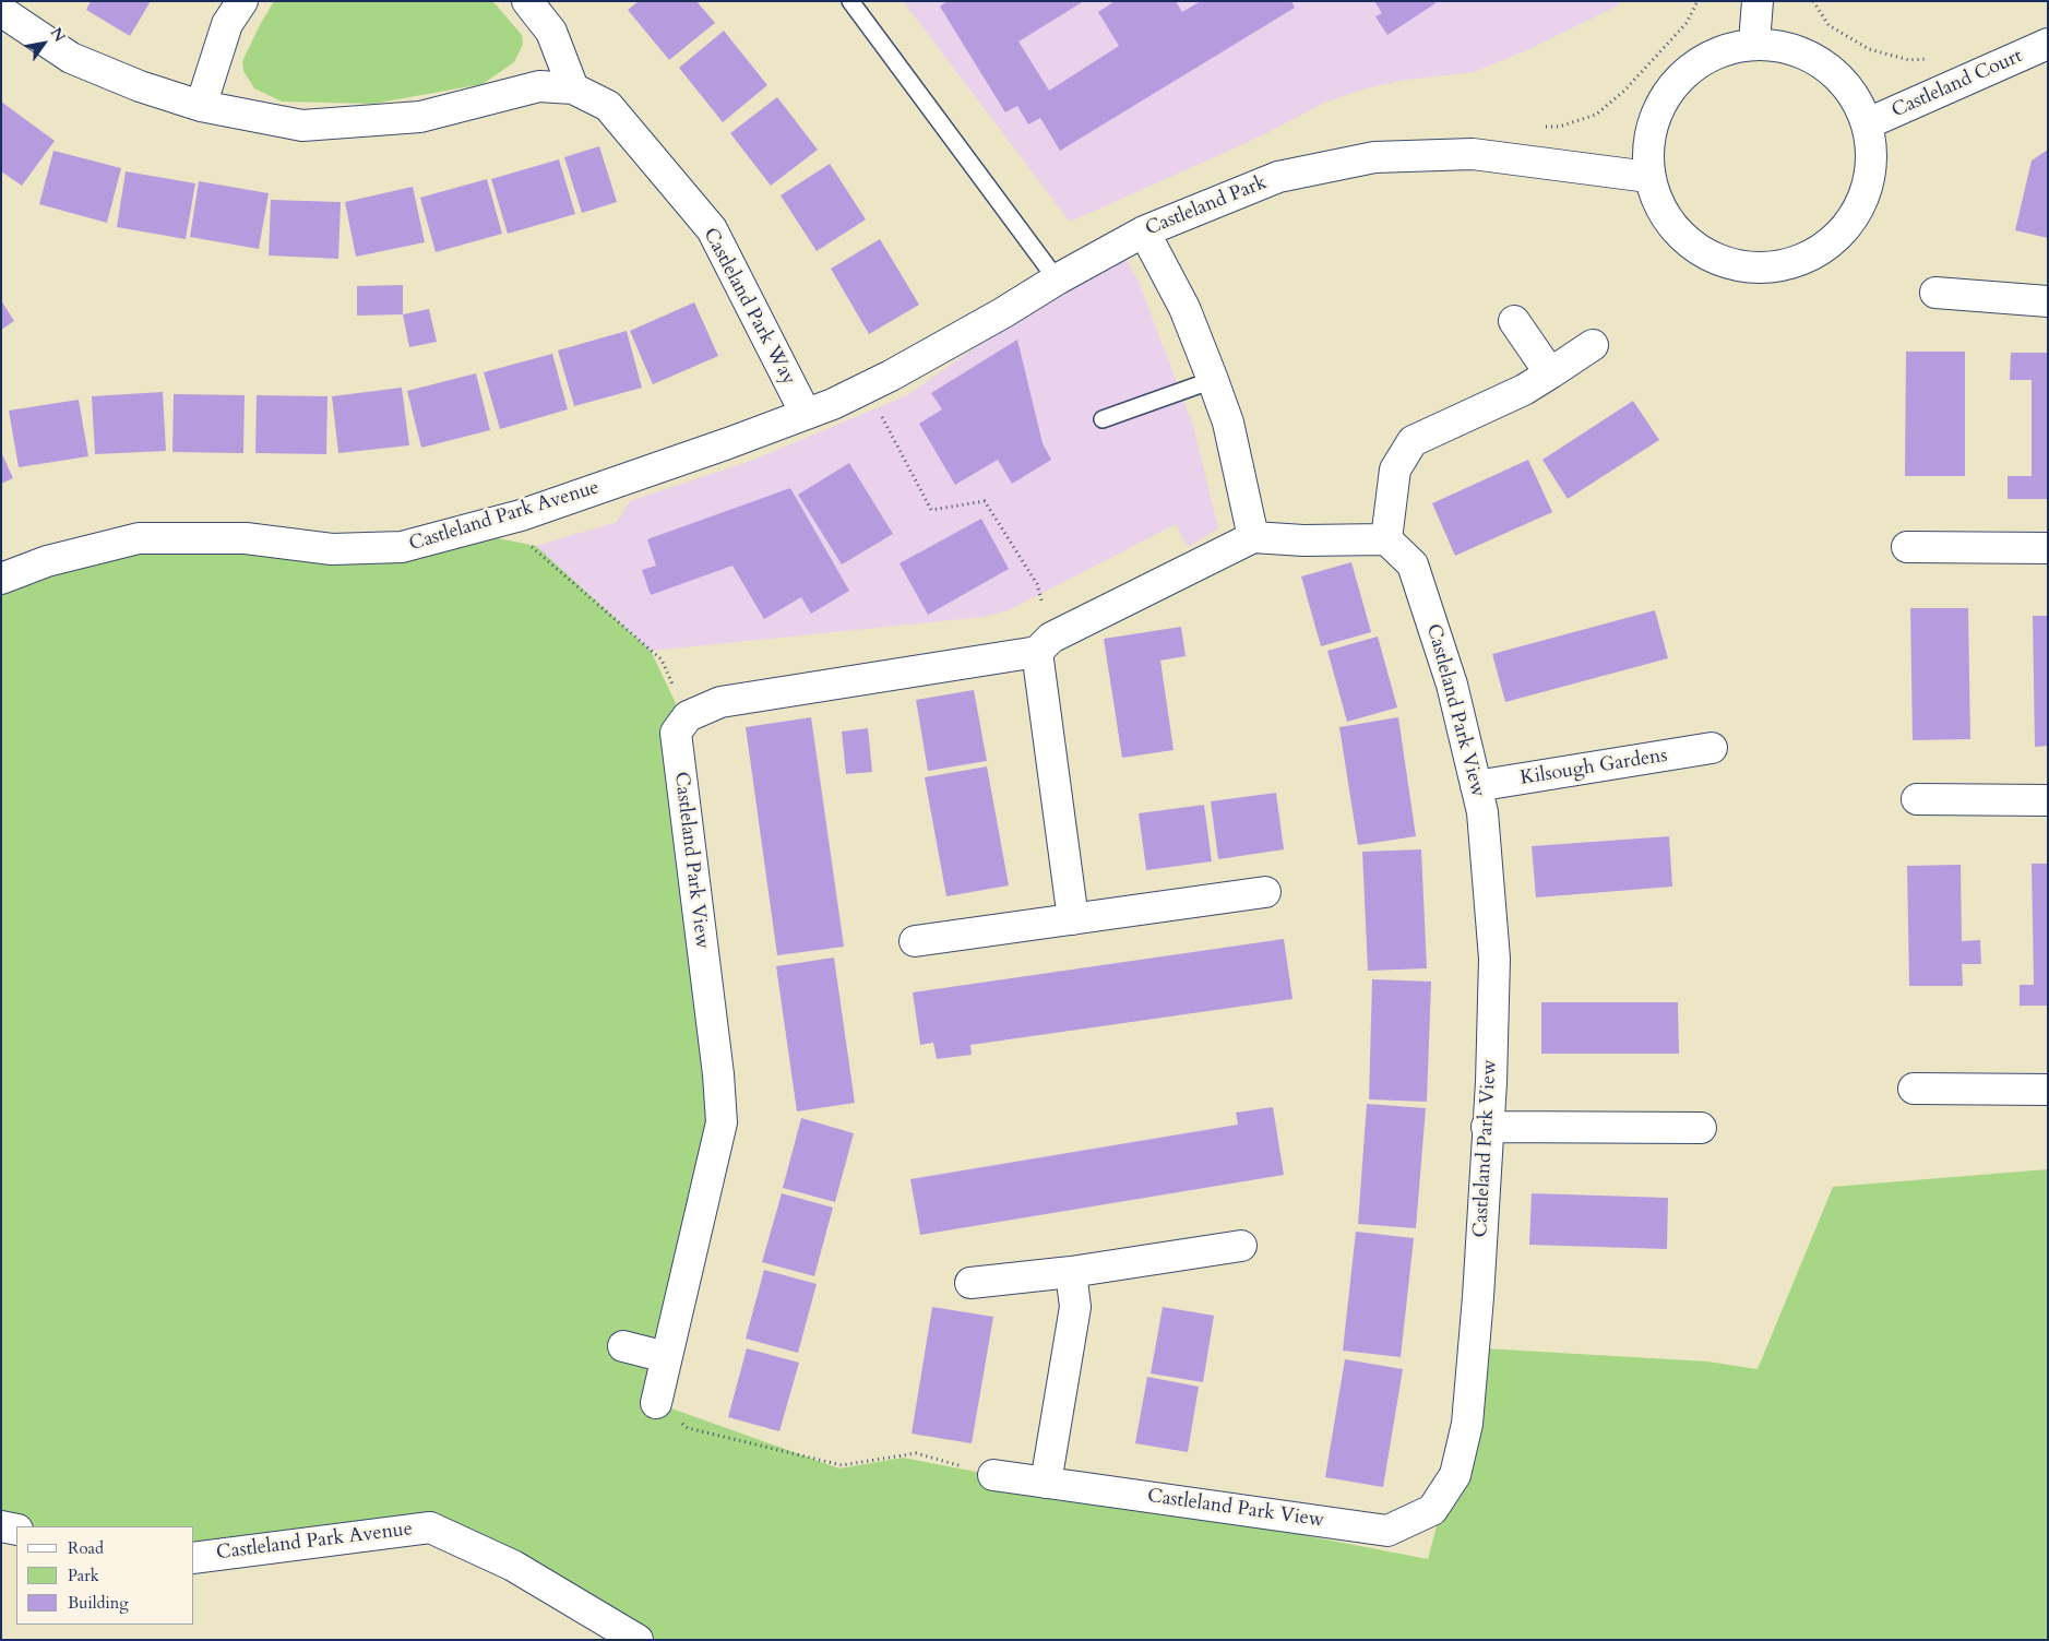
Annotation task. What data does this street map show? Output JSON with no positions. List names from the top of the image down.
{
  "streets": {
    "street": [
      "Castleland Court",
      "Castleland Park",
      "Castleland Park Way",
      "Castleland Park Avenue",
      "Castleland Park View",
      "Kilsough Gardens"
    ]
  },
  "crossings": [
    ["Castleland Park", "Castleland Park Way"],
    ["Castleland Park", "Castleland Park Avenue"],
    ["Castleland Park Way", "Castleland Park Avenue"],
    ["Castleland Park View", "Kilsough Gardens"]
  ],
  "legend": ["Road", "Park", "Building"],
  "north": "top right"
}
